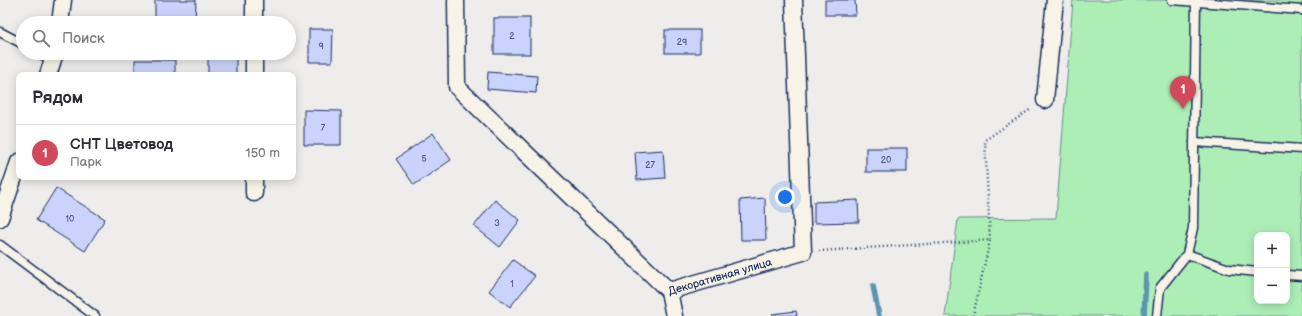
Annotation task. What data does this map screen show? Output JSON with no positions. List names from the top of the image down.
{
  "streets": {
    "street": ["Декоративная улица"]
  },
  "house_numbers": [
    "2",
    "29",
    "9",
    "7",
    "5",
    "20",
    "27",
    "10",
    "3",
    "1"
  ],
  "page": {
    "search": "Поиск",
    "heading": "Рядом",
    "pins": "1",
    "list": [
      {
        "mark": "1",
        "name": "СНТ Цветовод",
        "note": "Парк",
        "value": "150 m"
      }
    ],
    "map_buttons": ["+", "−"]
  }
}
